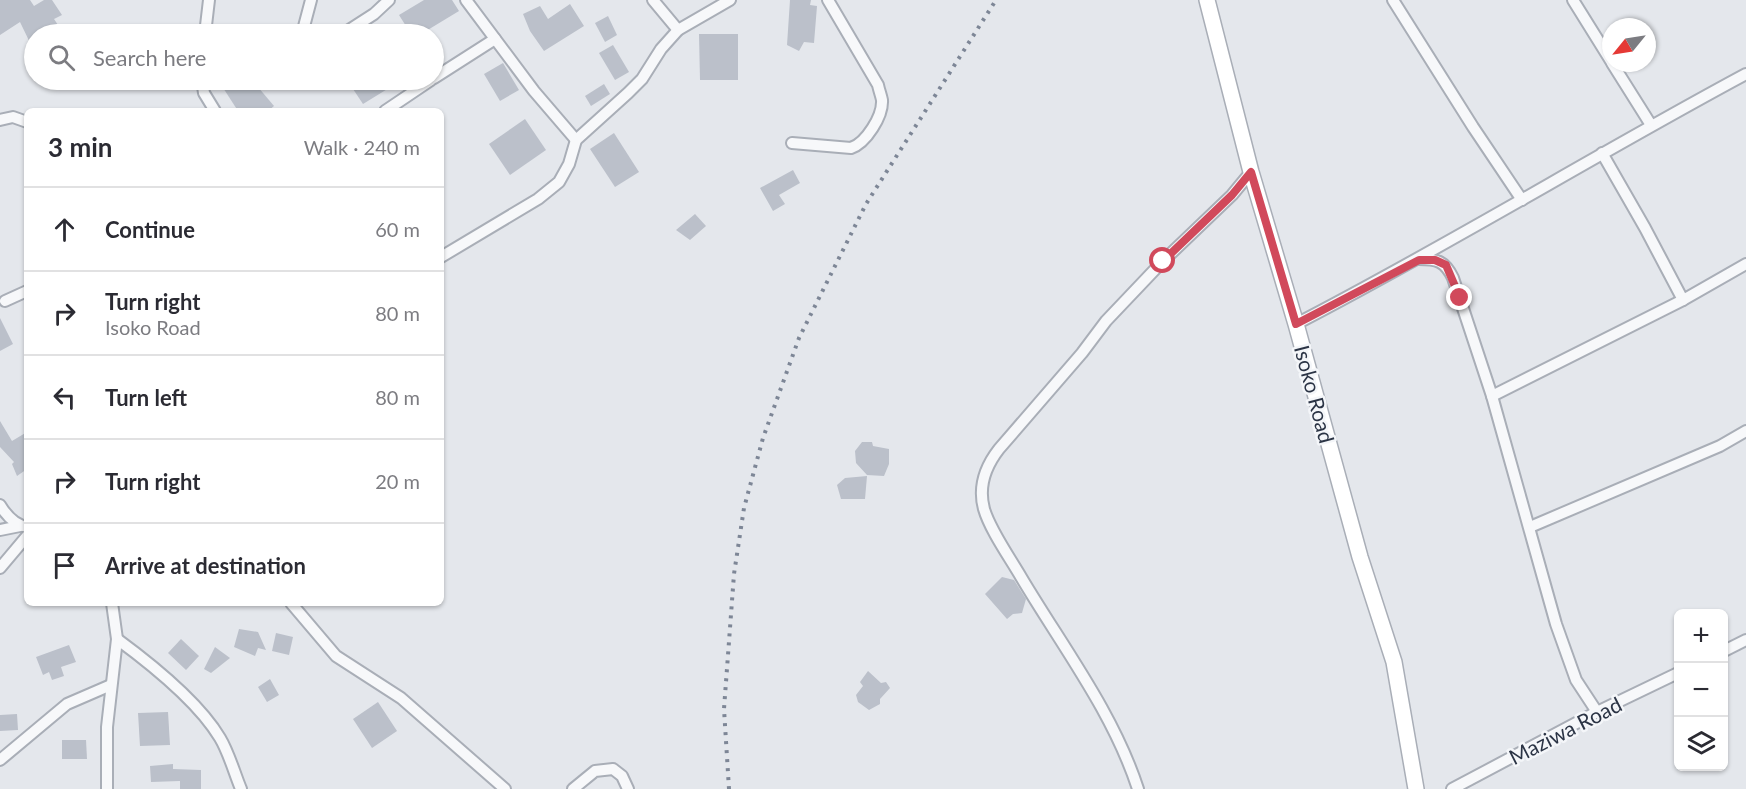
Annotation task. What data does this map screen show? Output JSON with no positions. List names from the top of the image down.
{
  "streets": {
    "street": ["Isoko Road", "Maziwa Road"]
  },
  "north": "bottom left",
  "page": {
    "search": "Search here",
    "heading": ["3 min", "Walk · 240 m"],
    "list": [
      ["Continue", "60 m"],
      ["Turn right", "Isoko Road", "80 m"],
      ["Turn left", "80 m"],
      ["Turn right", "20 m"],
      "Arrive at destination"
    ],
    "map_buttons": ["+", "−"]
  }
}
